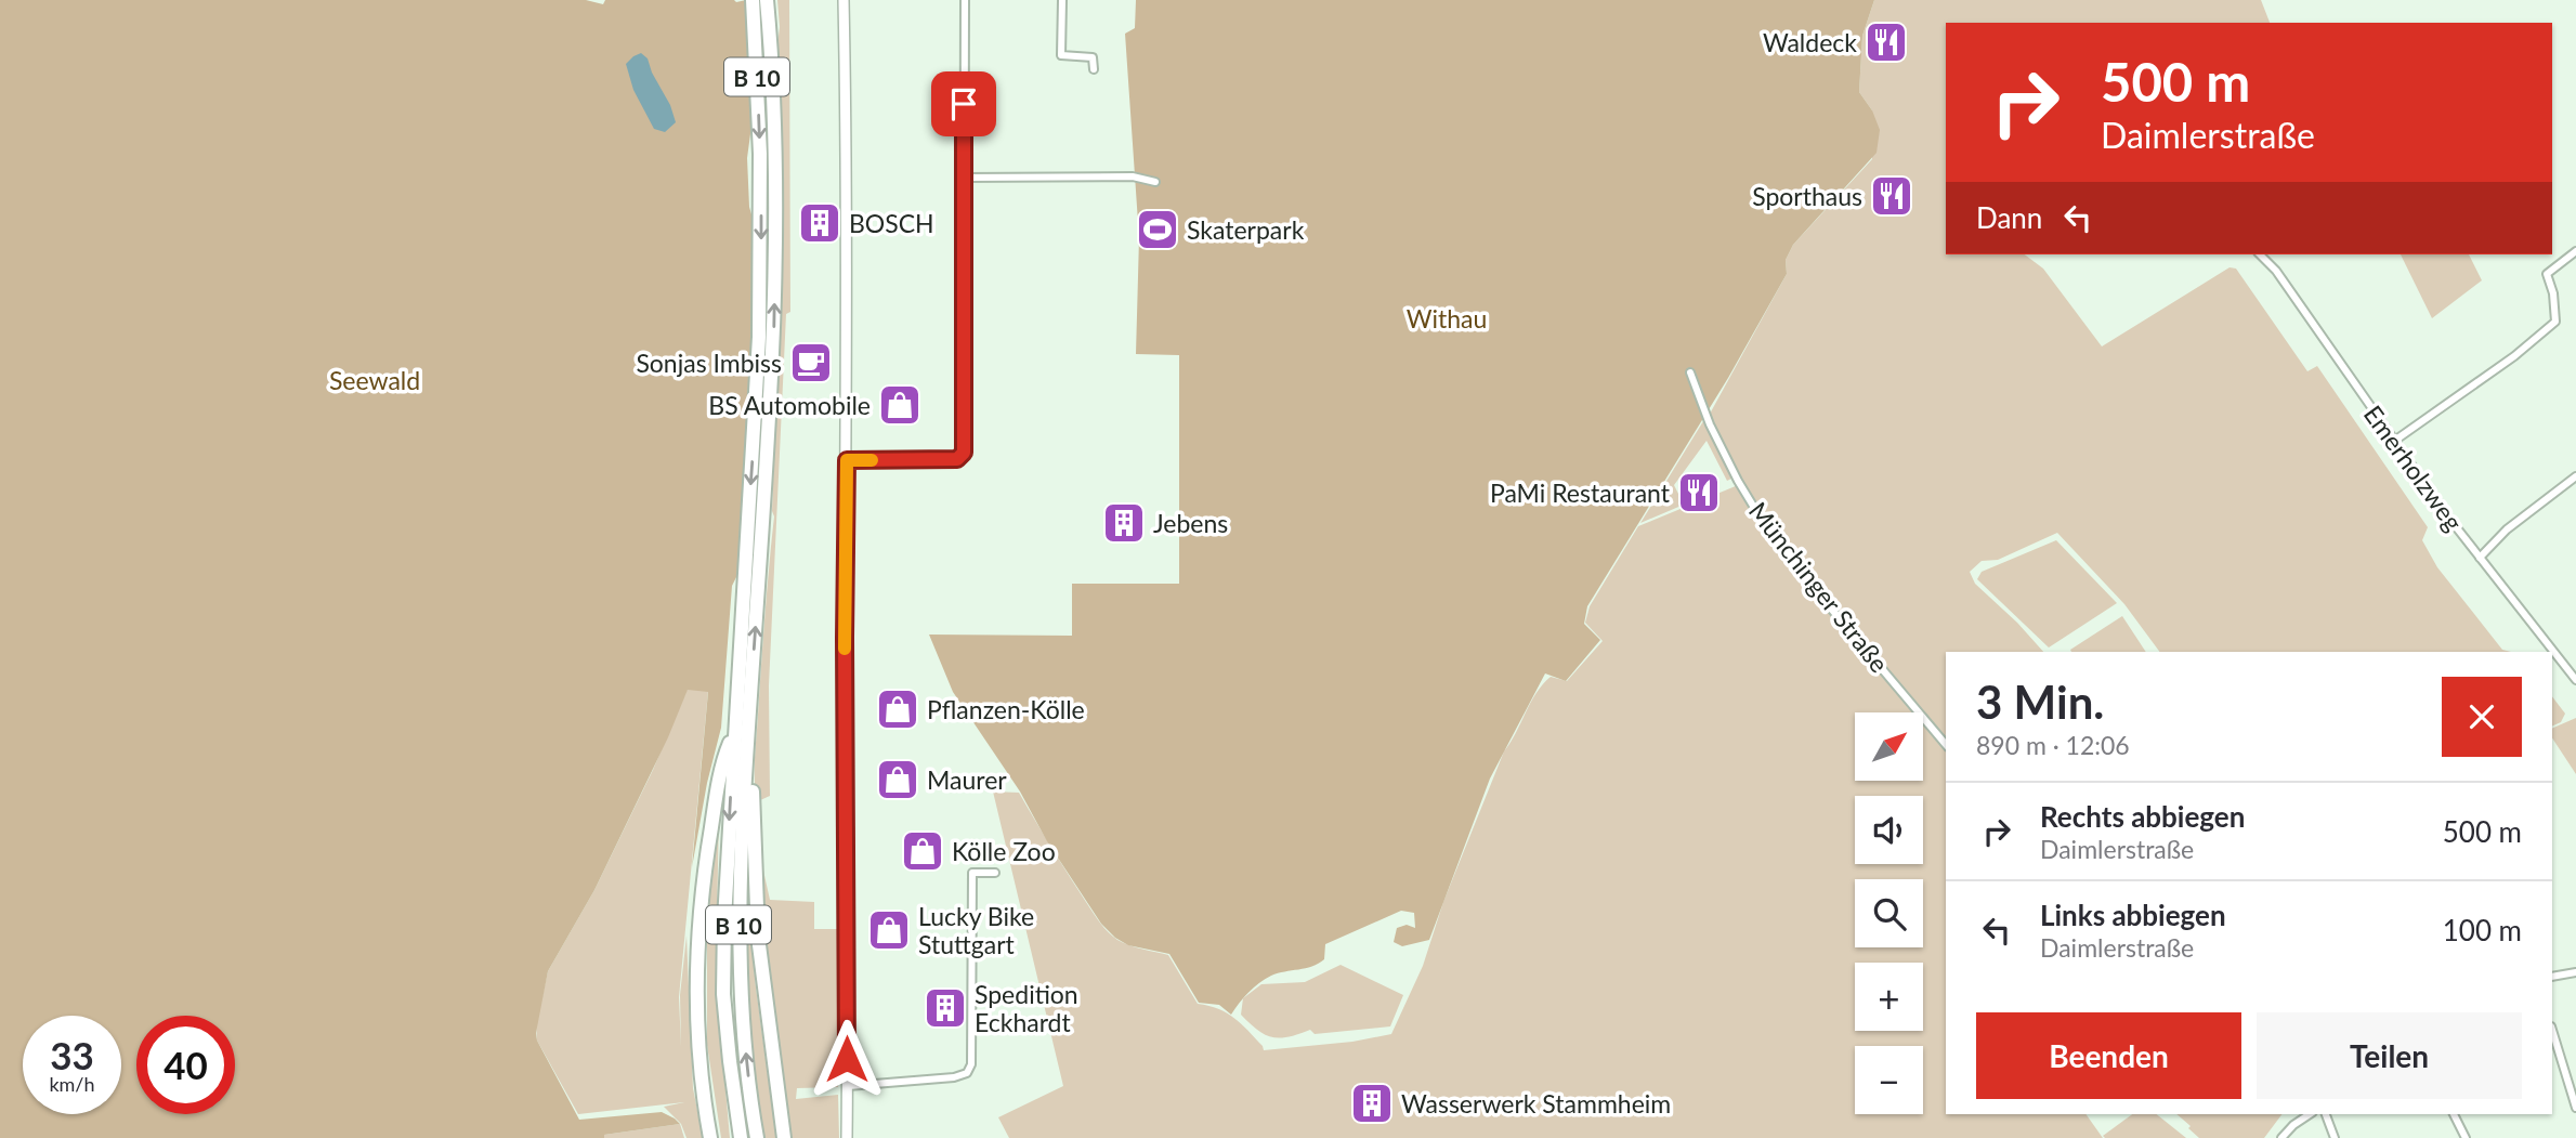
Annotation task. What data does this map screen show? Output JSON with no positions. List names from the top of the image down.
{
  "streets": {
    "highway": ["B 10"],
    "street": ["Emerholzweg", "Münchinger Straße"]
  },
  "parks": ["Withau", "Seewald"],
  "places": {
    "restaurant": ["Waldeck", "Sporthaus", "PaMi Restaurant"],
    "building": [
      "BOSCH",
      "Jebens",
      "Spedition Eckhardt",
      "Wasserwerk Stammheim"
    ],
    "sports": ["Skaterpark"],
    "cafe": ["Sonjas Imbiss"],
    "shop": [
      "BS Automobile",
      "Pflanzen-Kölle",
      "Maurer",
      "Kölle Zoo",
      "Lucky Bike Stuttgart"
    ]
  },
  "north": "top right",
  "page": {
    "turn": ["500 m", "Daimlerstraße"],
    "then": "Dann",
    "heading": ["3 Min.", "890 m · 12:06"],
    "map_buttons": ["+", "−"],
    "list": [
      {
        "name": "Rechts abbiegen",
        "note": "Daimlerstraße",
        "value": "500 m"
      },
      {
        "name": "Links abbiegen",
        "note": "Daimlerstraße",
        "value": "100 m"
      }
    ],
    "buttons": ["Beenden", "Teilen"],
    "speed": "33 km/h",
    "limit": "40"
  }
}
